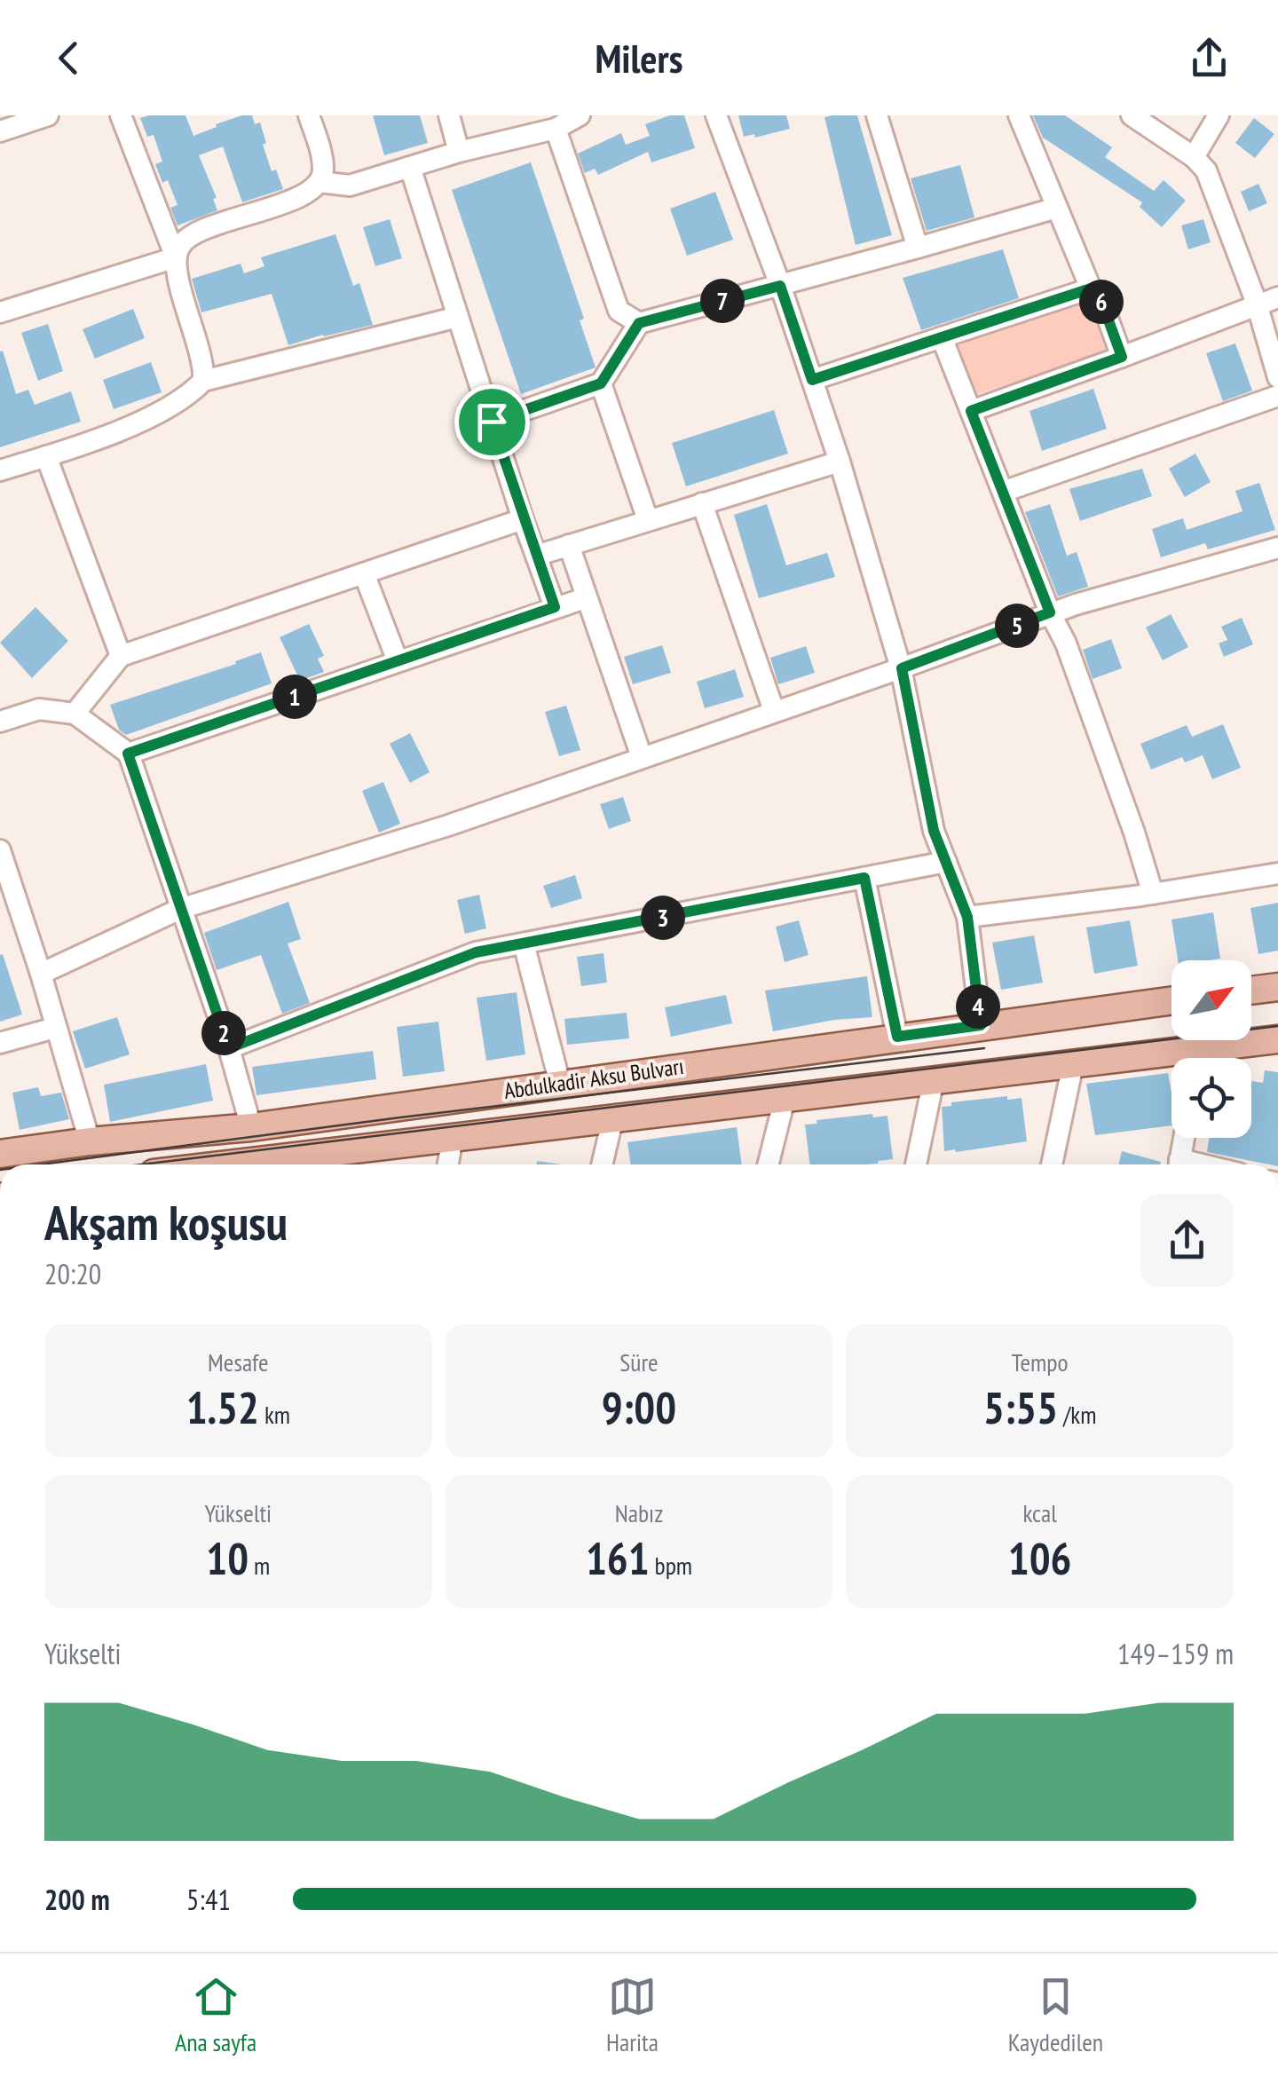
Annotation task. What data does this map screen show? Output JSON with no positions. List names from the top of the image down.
{
  "streets": {
    "main road": ["Abdulkadir Aksu Bulvarı"]
  },
  "north": "top right",
  "page": {
    "header": "Milers",
    "pins": [
      "7",
      "6",
      "5",
      "1",
      "3",
      "4",
      "2"
    ],
    "heading": ["Akşam koşusu", "20:20"],
    "stats": [
      ["Mesafe", "1.52 km"],
      ["Süre", "9:00"],
      ["Tempo", "5:55 /km"],
      ["Yükselti", "10 m"],
      ["Nabız", "161 bpm"],
      ["kcal", "106"]
    ],
    "chart": ["Yükselti", "149–159 m"],
    "list": [
      {
        "name": "200 m",
        "note": "5:41"
      }
    ],
    "tabs": ["Ana sayfa", "Harita", "Kaydedilen"]
  }
}
